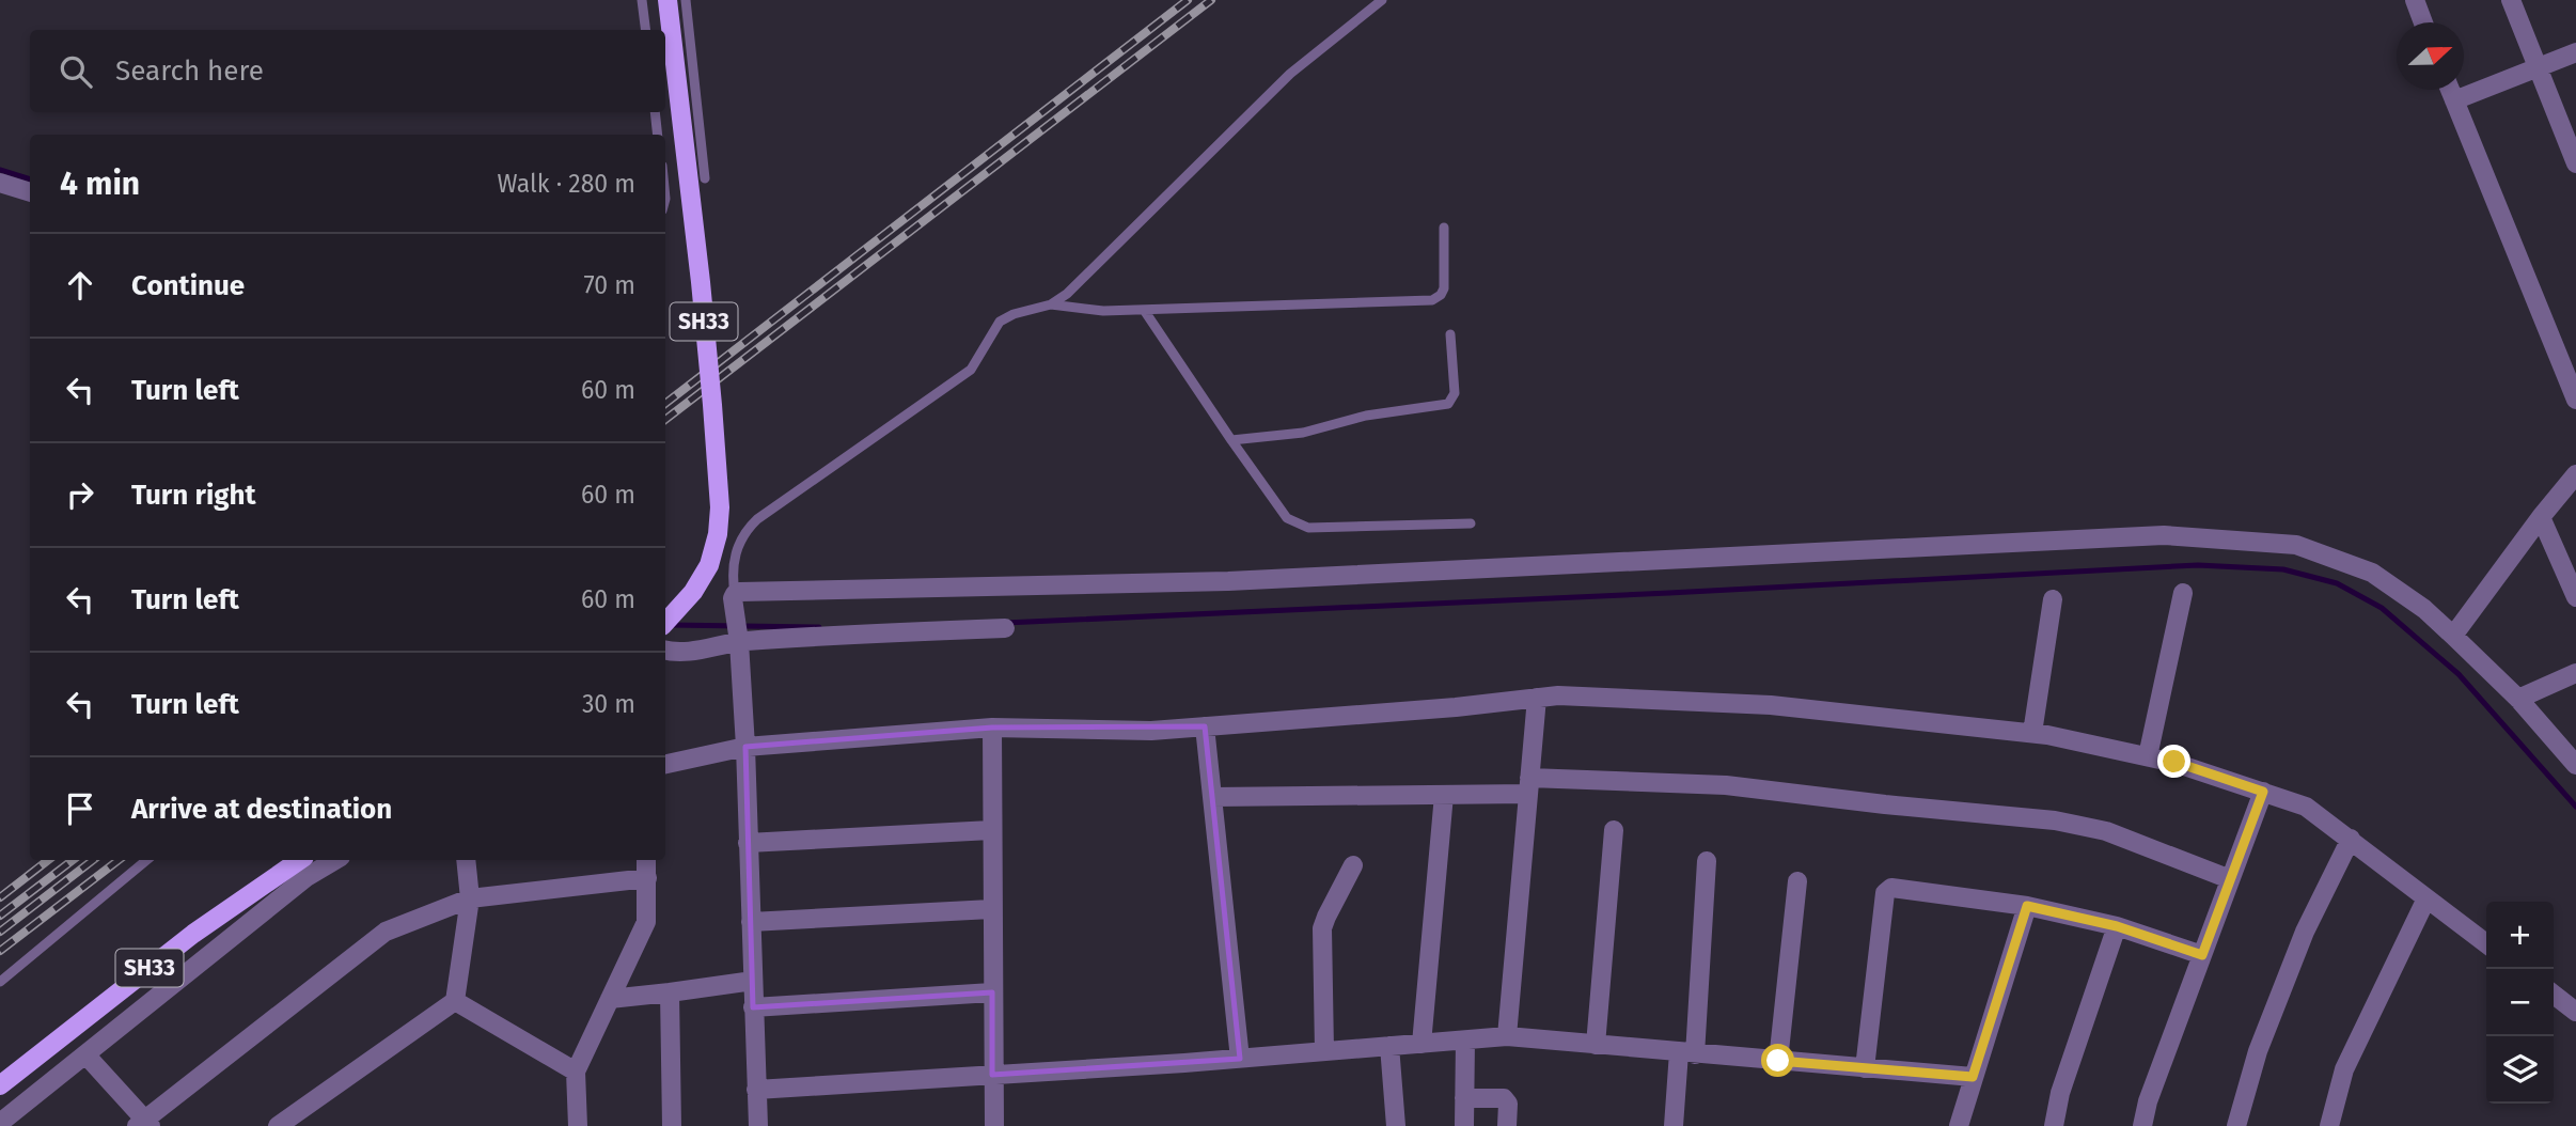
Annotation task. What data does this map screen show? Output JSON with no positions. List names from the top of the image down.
{
  "streets": {
    "main road": ["SH33"]
  },
  "north": "right",
  "page": {
    "search": "Search here",
    "heading": ["4 min", "Walk · 280 m"],
    "list": [
      ["Continue", "70 m"],
      ["Turn left", "60 m"],
      ["Turn right", "60 m"],
      ["Turn left", "60 m"],
      ["Turn left", "30 m"],
      "Arrive at destination"
    ],
    "map_buttons": ["+", "−"]
  }
}
